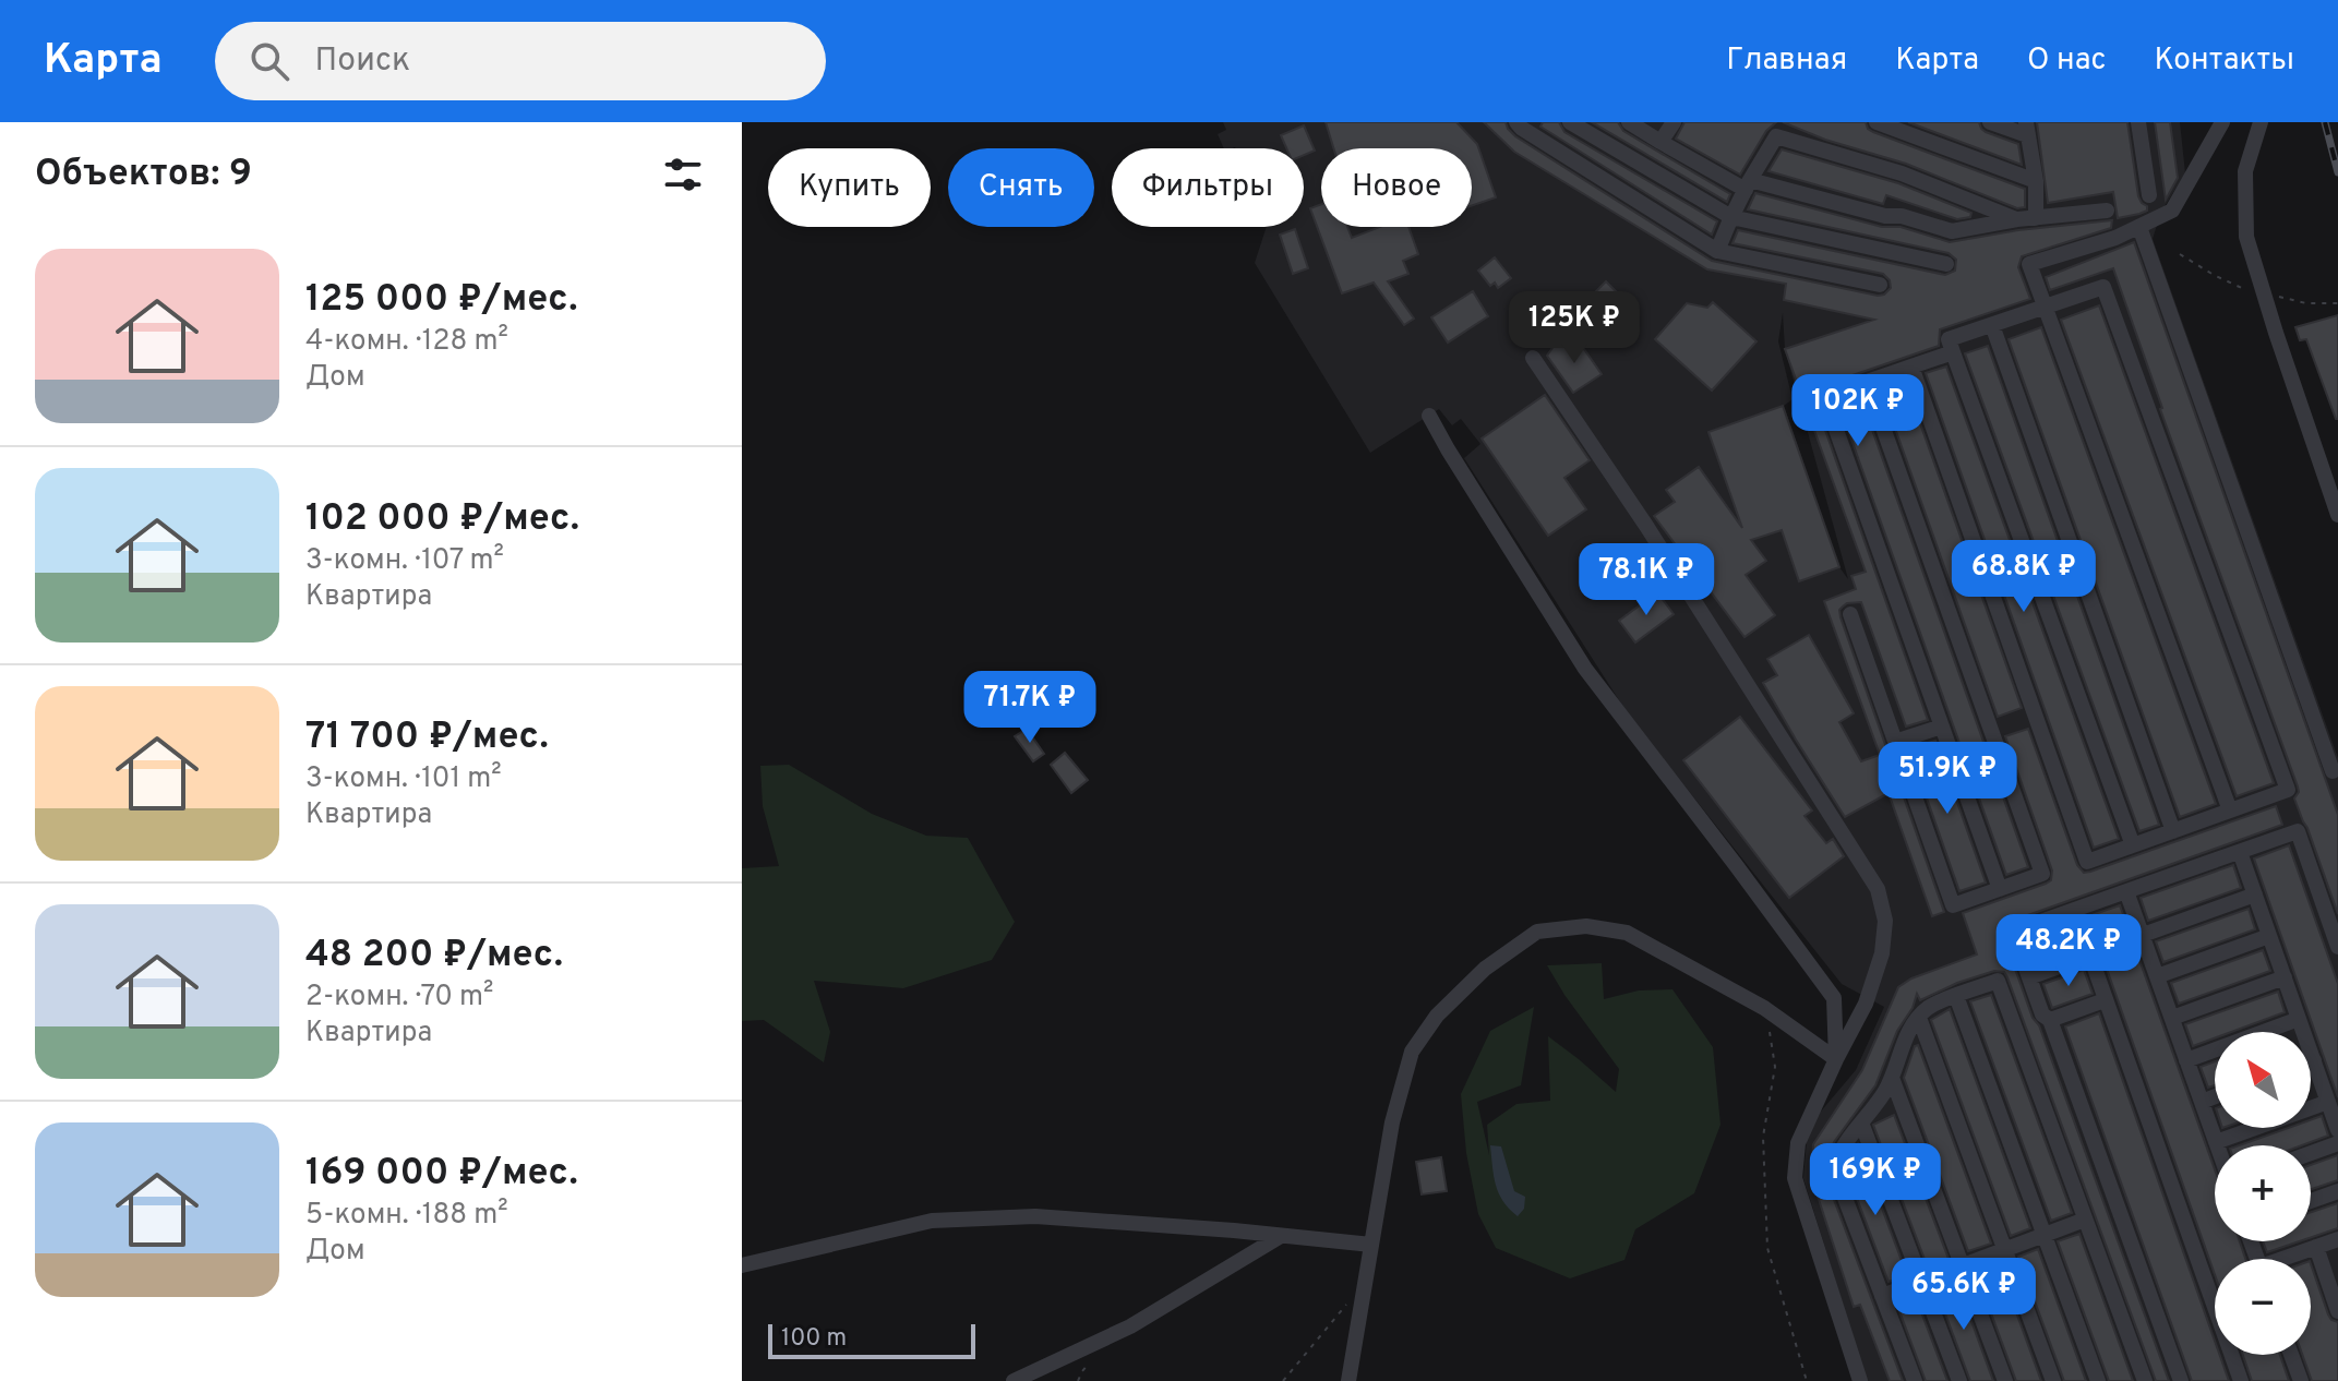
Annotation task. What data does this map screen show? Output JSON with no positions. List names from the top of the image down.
{
  "scale_bar": "100 m",
  "north": "top left",
  "page": {
    "header": "Карта",
    "search": "Поиск",
    "nav": [
      "Главная",
      "Карта",
      "О нас",
      "Контакты"
    ],
    "heading": "Объектов: 9",
    "chip": [
      "Купить",
      "Снять",
      "Фильтры",
      "Новое"
    ],
    "list": [
      {
        "name": "125 000 ₽/мес.",
        "note": "4-комн. · 128 m² · Дом"
      },
      {
        "name": "102 000 ₽/мес.",
        "note": "3-комн. · 107 m² · Квартира"
      },
      {
        "name": "71 700 ₽/мес.",
        "note": "3-комн. · 101 m² · Квартира"
      },
      {
        "name": "48 200 ₽/мес.",
        "note": "2-комн. · 70 m² · Квартира"
      },
      {
        "name": "169 000 ₽/мес.",
        "note": "5-комн. · 188 m² · Дом"
      }
    ],
    "price": [
      "125K ₽",
      "102K ₽",
      "68.8K ₽",
      "78.1K ₽",
      "71.7K ₽",
      "51.9K ₽",
      "48.2K ₽",
      "169K ₽",
      "65.6K ₽"
    ],
    "map_buttons": ["+", "−"],
    "scale": "100 m"
  }
}
